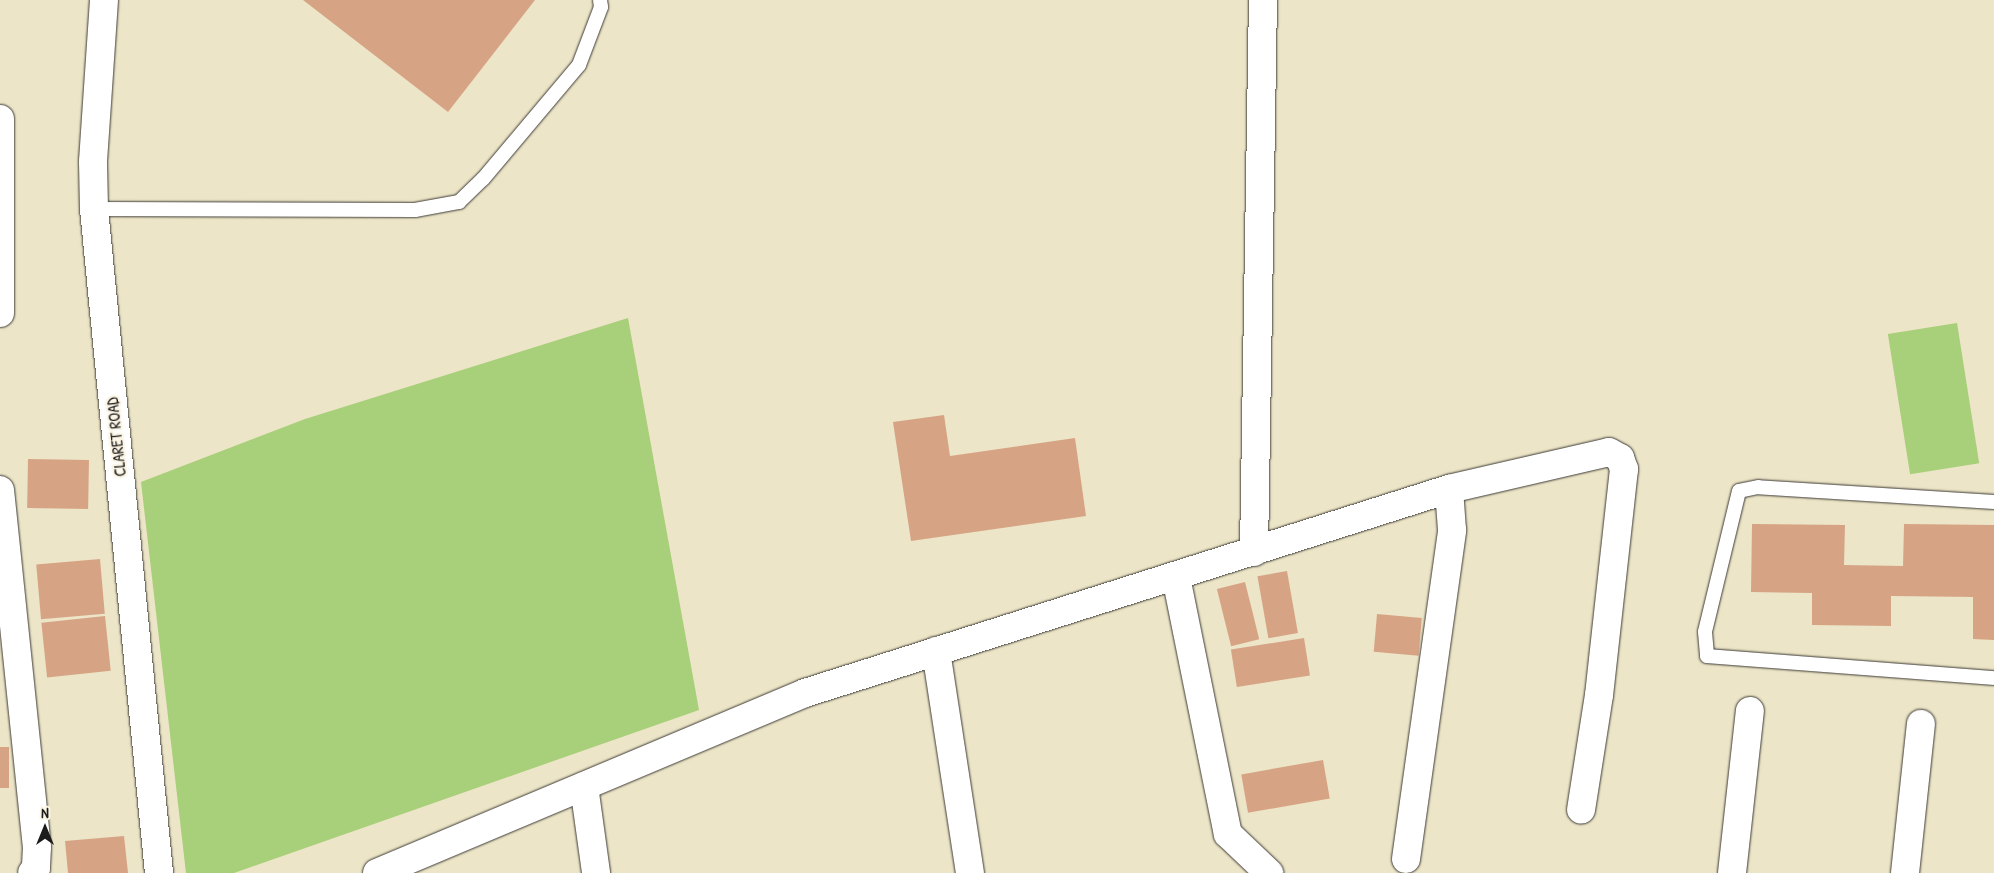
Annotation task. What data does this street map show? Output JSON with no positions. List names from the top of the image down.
{
  "streets": {
    "street": ["CLARET ROAD"]
  },
  "north": "top"
}
